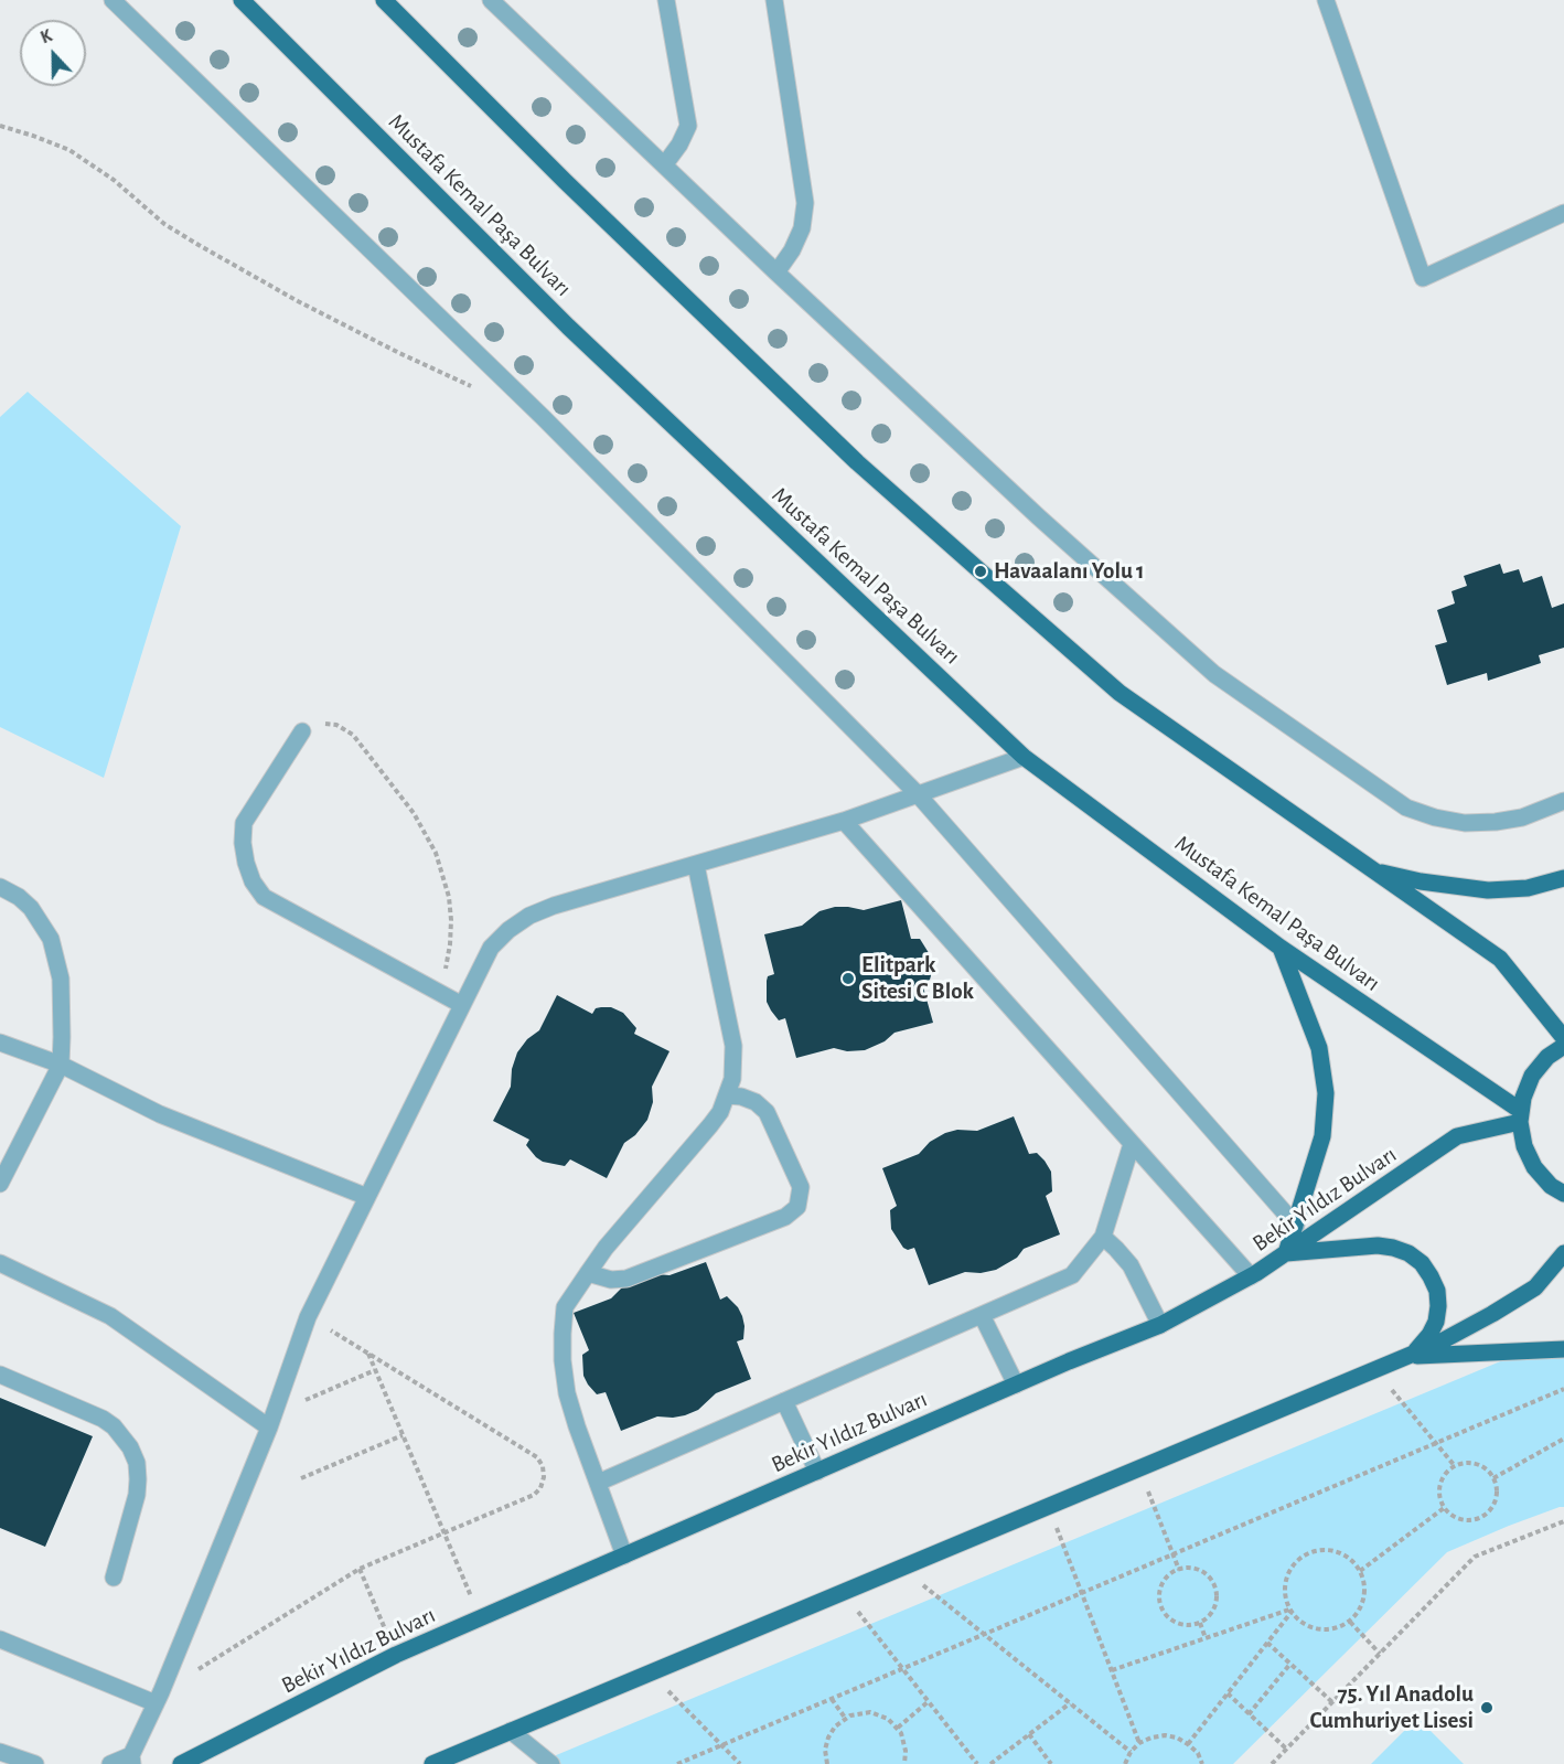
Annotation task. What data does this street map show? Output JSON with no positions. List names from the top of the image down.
{
  "streets": {
    "main road": ["Mustafa Kemal Paşa Bulvarı", "Bekir Yıldız Bulvarı"]
  },
  "crossings": [
    ["Mustafa Kemal Paşa Bulvarı", "Bekir Yıldız Bulvarı"]
  ],
  "places": ["Havaalanı Yolu 1", "Elitpark Sitesi C Blok", "75. Yıl Anadolu Cumhuriyet Lisesi"],
  "north": "top"
}
